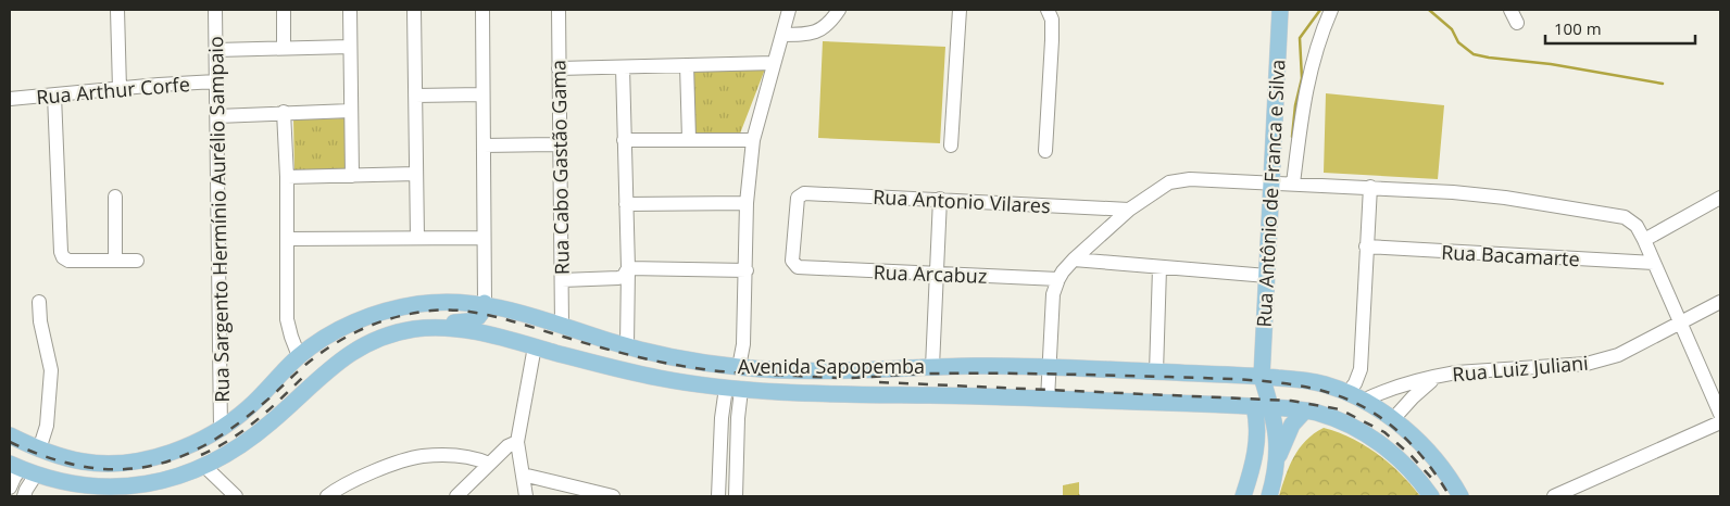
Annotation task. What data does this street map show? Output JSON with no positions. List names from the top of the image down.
{
  "streets": {
    "main road": ["Rua Antônio de Franca e Silva", "Avenida Sapopemba"],
    "street": [
      "Rua Arthur Corfe",
      "Rua Cabo Gastão Gama",
      "Rua Antonio Vilares",
      "Rua Sargento Hermínio Aurélio Sampaio",
      "Rua Bacamarte",
      "Rua Arcabuz",
      "Rua Luiz Juliani"
    ]
  },
  "crossings": [
    ["Rua Arthur Corfe", "Rua Sargento Hermínio Aurélio Sampaio"],
    ["Rua Cabo Gastão Gama", "Avenida Sapopemba"],
    ["Rua Antônio de Franca e Silva", "Avenida Sapopemba"],
    ["Rua Antonio Vilares", "Rua Arcabuz"],
    ["Rua Sargento Hermínio Aurélio Sampaio", "Avenida Sapopemba"],
    ["Avenida Sapopemba", "Rua Luiz Juliani"]
  ],
  "scale_bar": "100 m"
}
